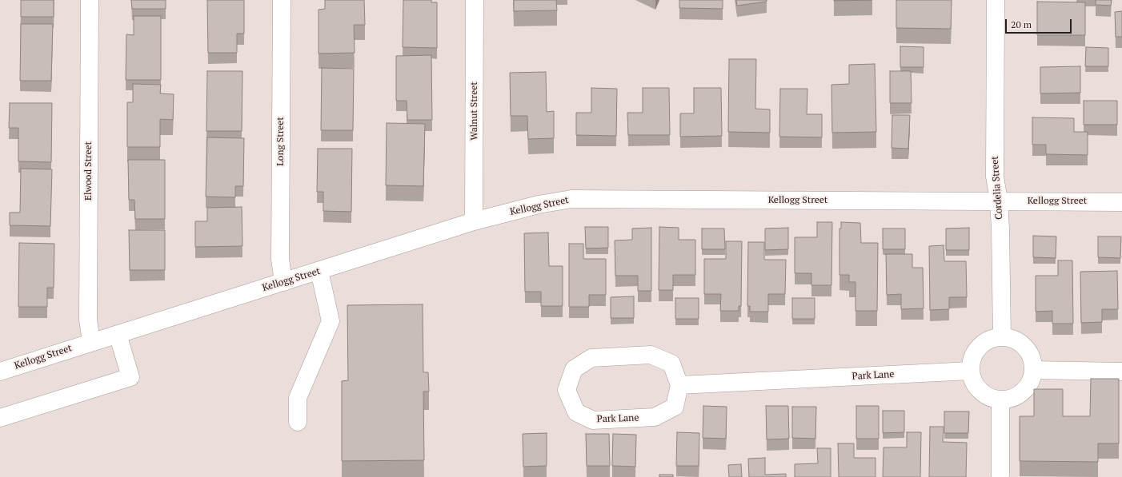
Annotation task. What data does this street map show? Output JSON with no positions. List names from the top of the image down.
{
  "streets": {
    "street": [
      "Walnut Street",
      "Long Street",
      "Elwood Street",
      "Cordelia Street",
      "Kellogg Street",
      "Park Lane"
    ]
  },
  "crossings": [
    ["Walnut Street", "Kellogg Street"],
    ["Long Street", "Kellogg Street"],
    ["Elwood Street", "Kellogg Street"],
    ["Cordelia Street", "Kellogg Street"],
    ["Cordelia Street", "Park Lane"]
  ],
  "scale_bar": "20 m"
}
